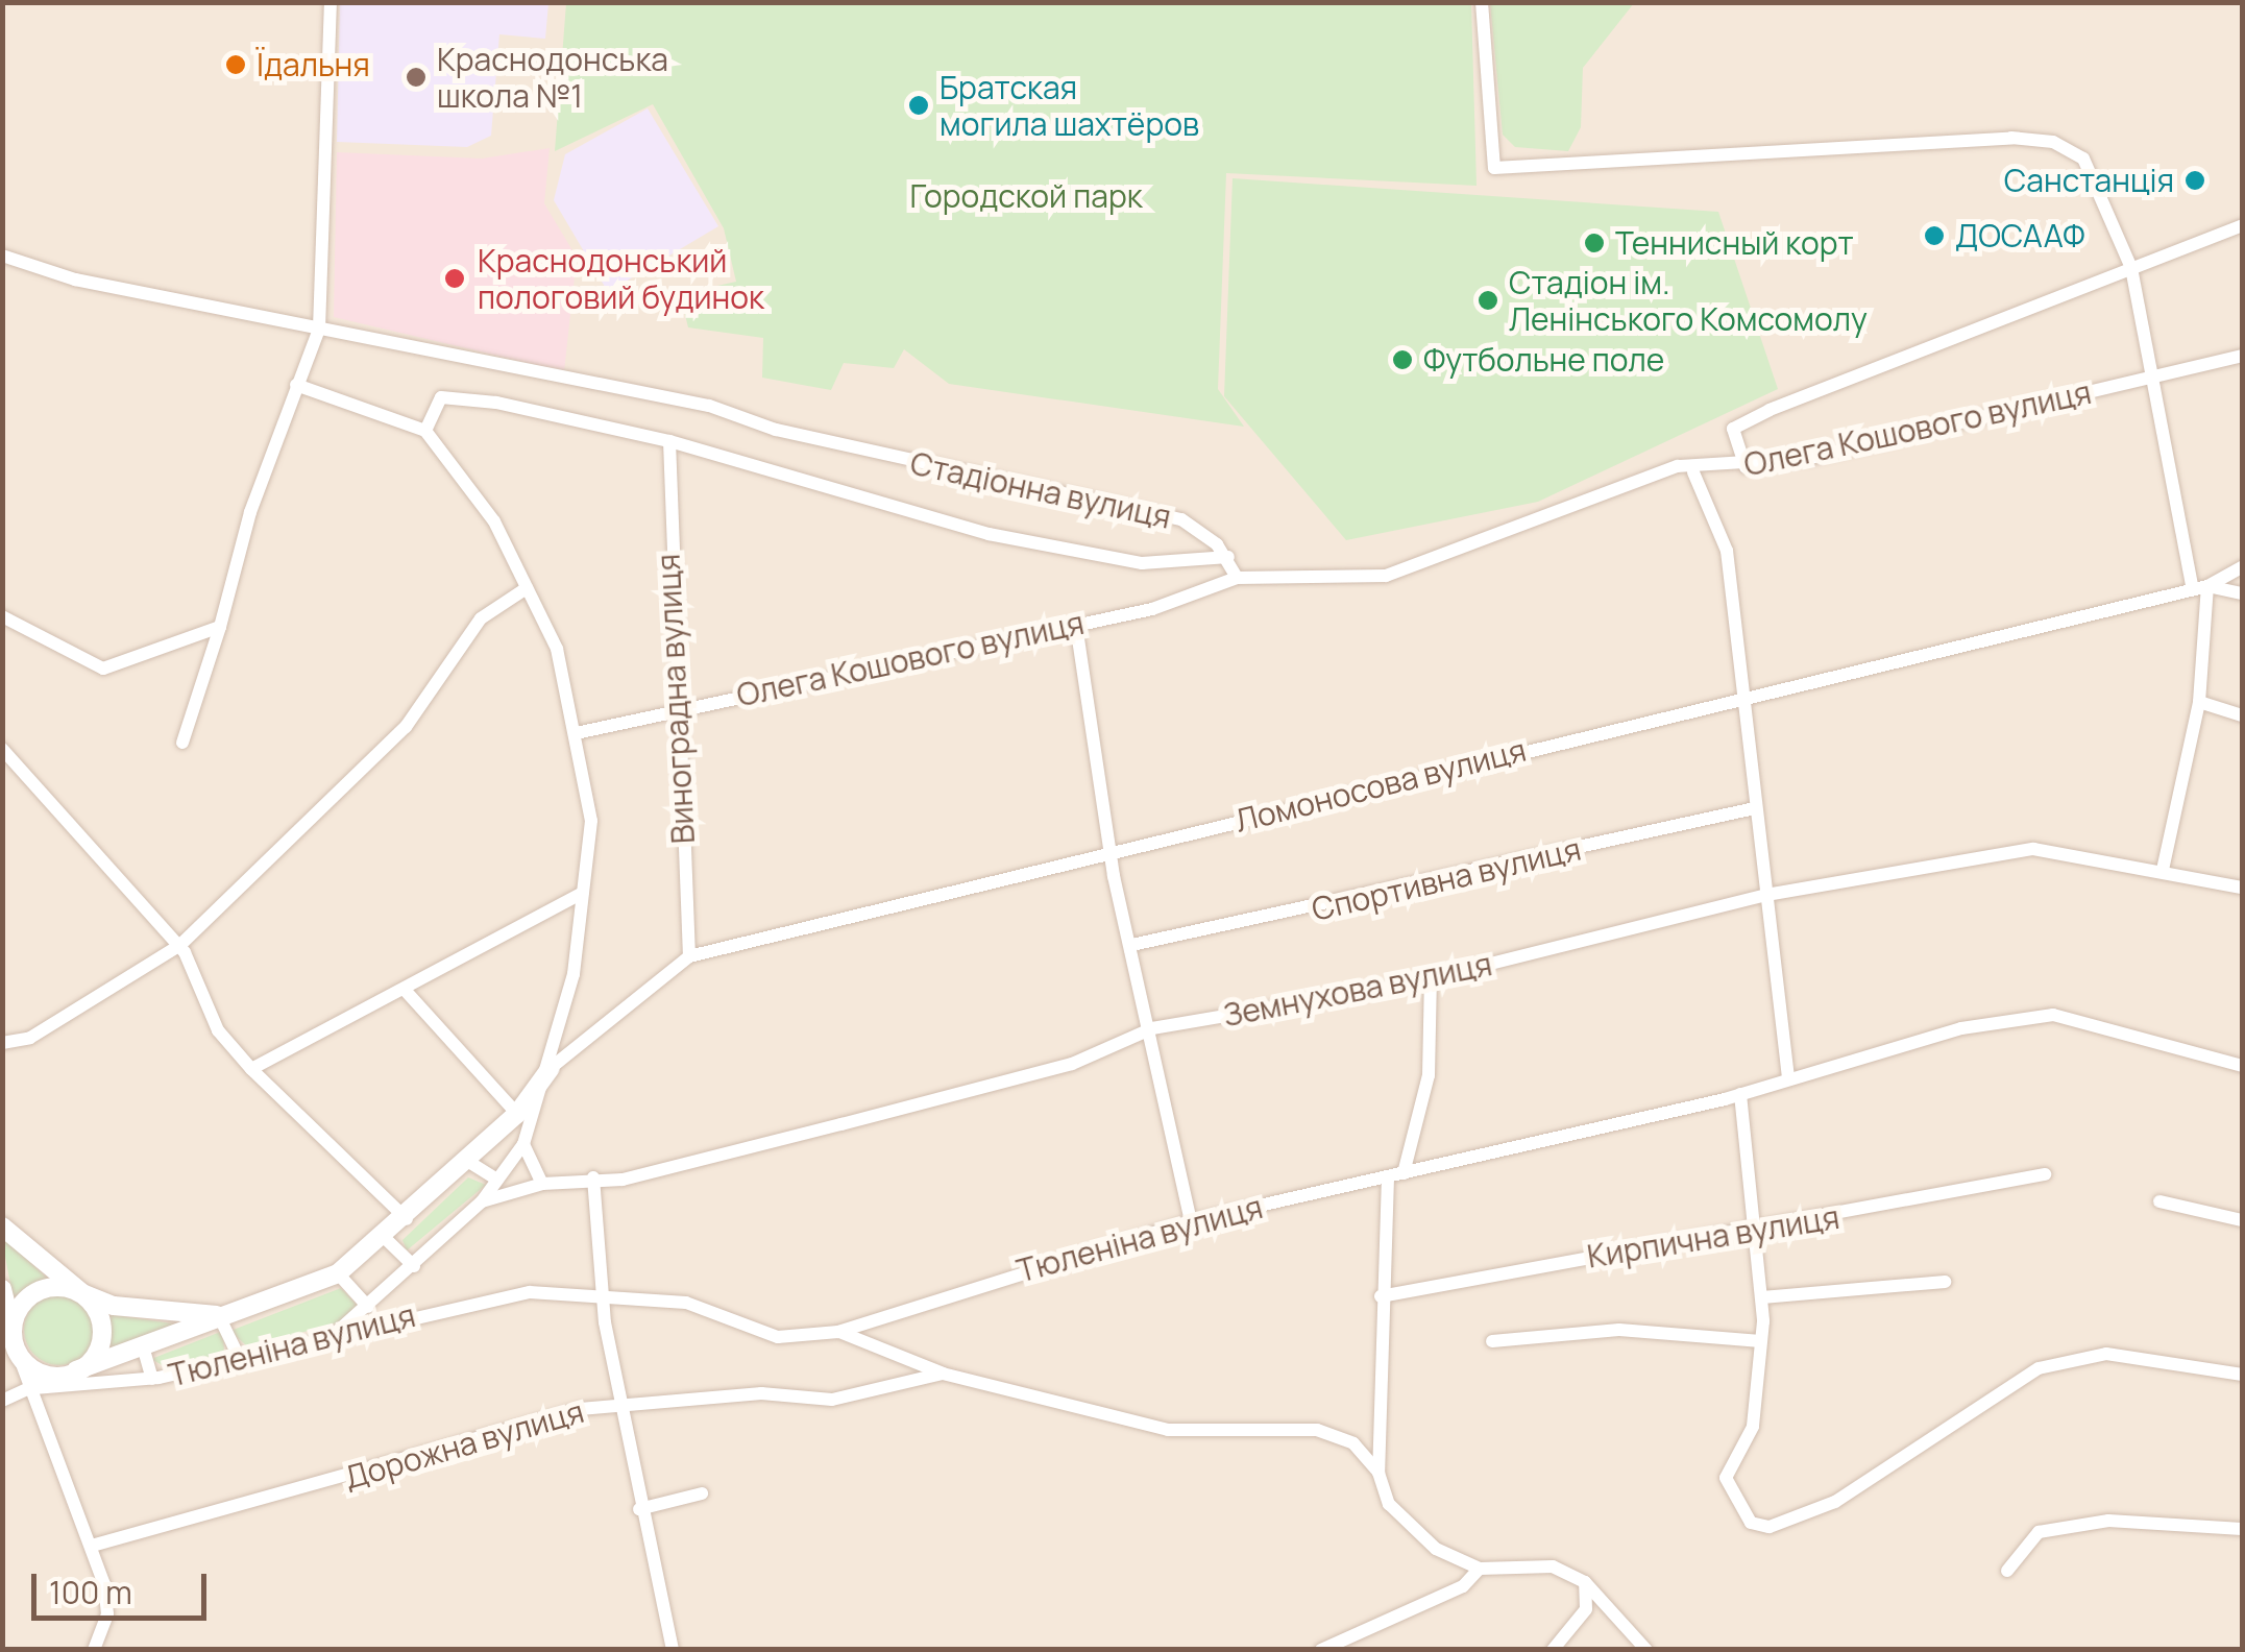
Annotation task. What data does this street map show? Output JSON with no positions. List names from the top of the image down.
{
  "streets": {
    "street": [
      "Олега Кошового вулиця",
      "Стадіонна вулиця",
      "Виноградна вулиця",
      "Ломоносова вулиця",
      "Спортивна вулиця",
      "Земнухова вулиця",
      "Кирпична вулиця",
      "Тюленіна вулиця",
      "Дорожна вулиця"
    ]
  },
  "crossings": [
    ["Олега Кошового вулиця", "Виноградна вулиця"],
    ["Стадіонна вулиця", "Виноградна вулиця"],
    ["Виноградна вулиця", "Ломоносова вулиця"]
  ],
  "parks": ["Городской парк"],
  "places": [
    "Їдальня",
    "Краснодонська школа №1",
    "Братская могила шахтёров",
    "Санстанція",
    "ДОСААФ",
    "Теннисный корт",
    "Краснодонський пологовий будинок",
    "Стадіон ім. Ленінського Комсомолу",
    "Футбольне поле"
  ],
  "scale_bar": "100 m"
}
